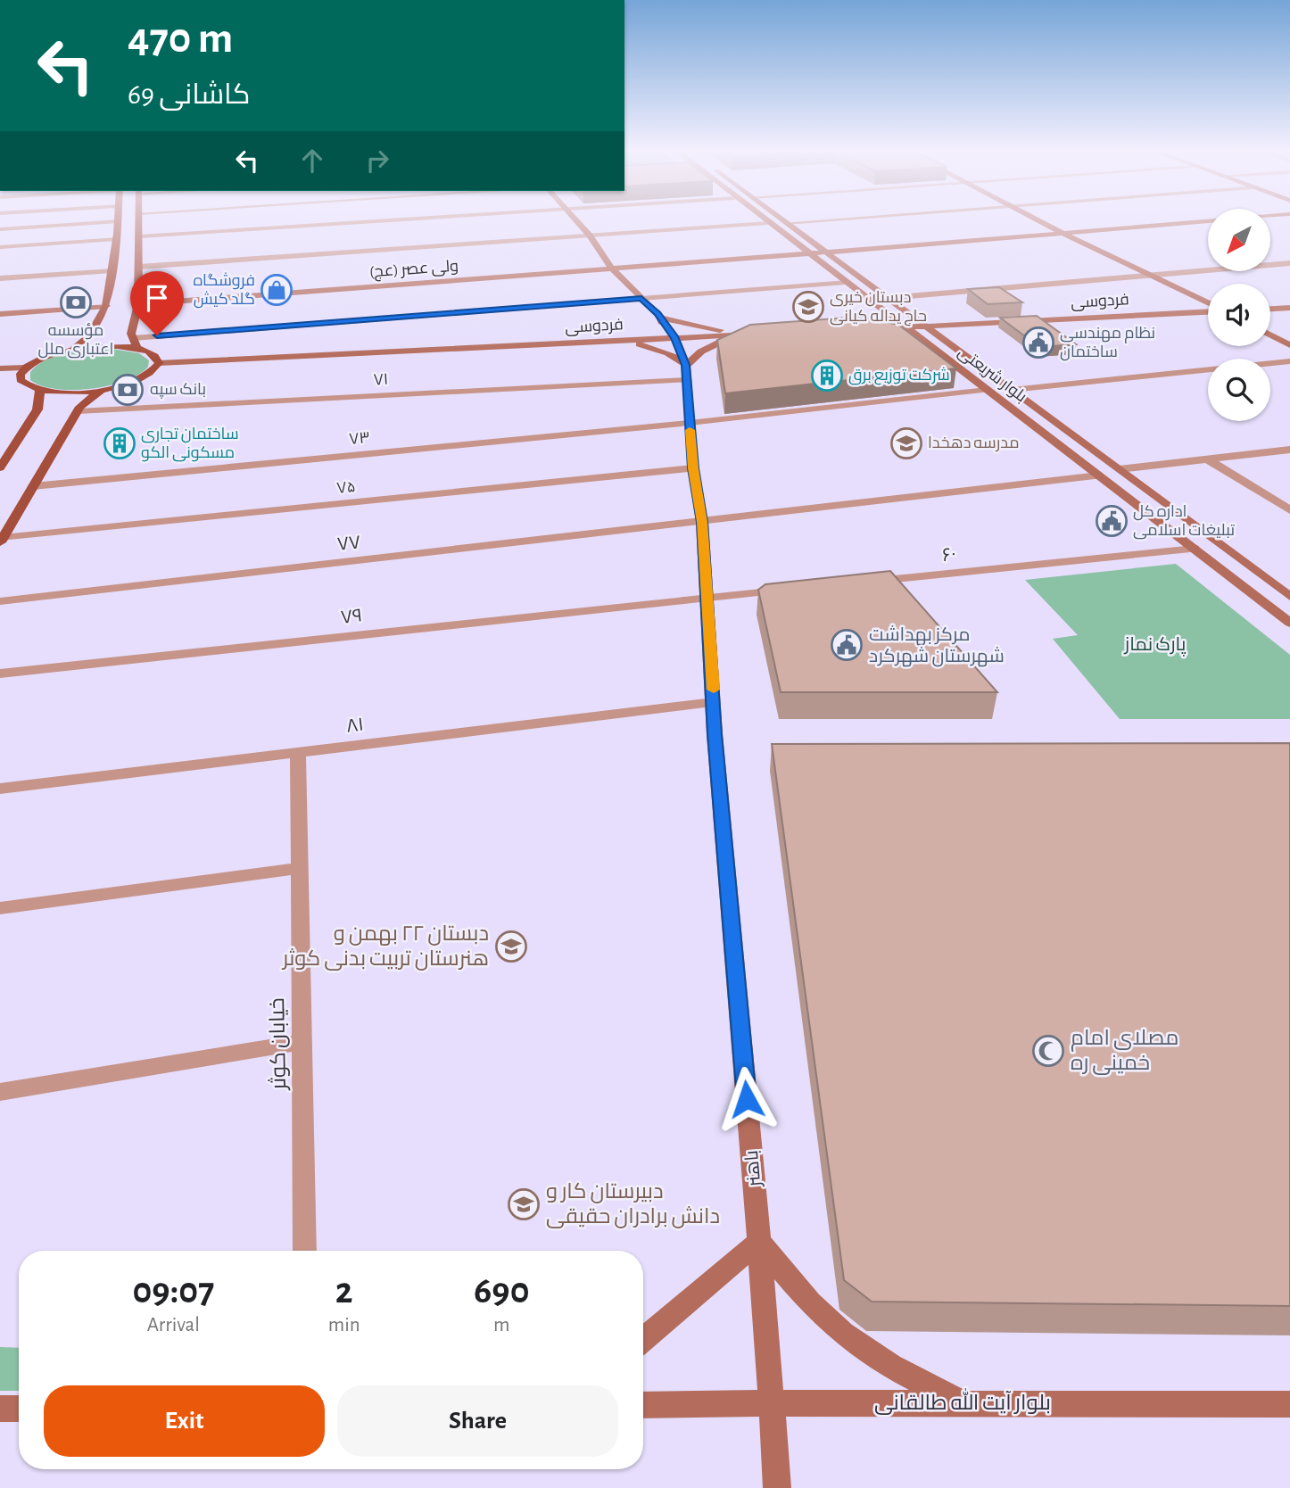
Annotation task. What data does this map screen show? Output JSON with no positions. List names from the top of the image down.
{
  "streets": {
    "main road": [
      "ولی عصر (عج)",
      "فردوسی",
      "بلوار شریعتی",
      "باهنر",
      "بلوار آیت الله طالقانی"
    ],
    "street": [
      "۷۱",
      "۷۳",
      "۷۵",
      "۷۷",
      "۶۰",
      "۷۹",
      "۸۱",
      "خیابان کوثر"
    ]
  },
  "crossings": [
    ["ولی عصر (عج)", "بلوار شریعتی"],
    ["ولی عصر (عج)", "باهنر"],
    ["فردوسی", "بلوار شریعتی"],
    ["فردوسی", "باهنر"],
    ["بلوار شریعتی", "۷۳"],
    ["بلوار شریعتی", "۷۷"],
    ["بلوار شریعتی", "۶۰"],
    ["۷۱", "باهنر"],
    ["۷۳", "باهنر"],
    ["۷۵", "باهنر"],
    ["۷۷", "باهنر"],
    ["۷۹", "باهنر"],
    ["۸۱", "خیابان کوثر"],
    ["۸۱", "باهنر"],
    ["باهنر", "بلوار آیت الله طالقانی"]
  ],
  "parks": ["پارک نماز"],
  "places": {
    "shop": ["فروشگاه گلد کیش"],
    "bank": ["مؤسسه اعتباری ملل", "بانک سپه"],
    "school or university": [
      "دبستان خیری حاج یداله کیانی",
      "مدرسه دهخدا",
      "دبستان ۲۲ بهمن و هنرستان تربیت بدنی کوثر",
      "دبیرستان کار و دانش برادران حقیقی"
    ],
    "public building": ["نظام مهندسی ساختمان", "اداره کل تبلیغات اسلامی", "مرکز بهداشت شهرستان شهرکرد"],
    "building": ["شرکت توزیع برق", "ساختمان تجاری مسکونی الکو"],
    "mosque": ["مصلای امام خمینی ره"]
  },
  "north": "bottom left",
  "page": {
    "turn": ["470 m", "کاشانی 69"],
    "eta": [
      "09:07",
      "Arrival",
      "2",
      "min",
      "690",
      "m"
    ],
    "buttons": ["Exit", "Share"]
  }
}
